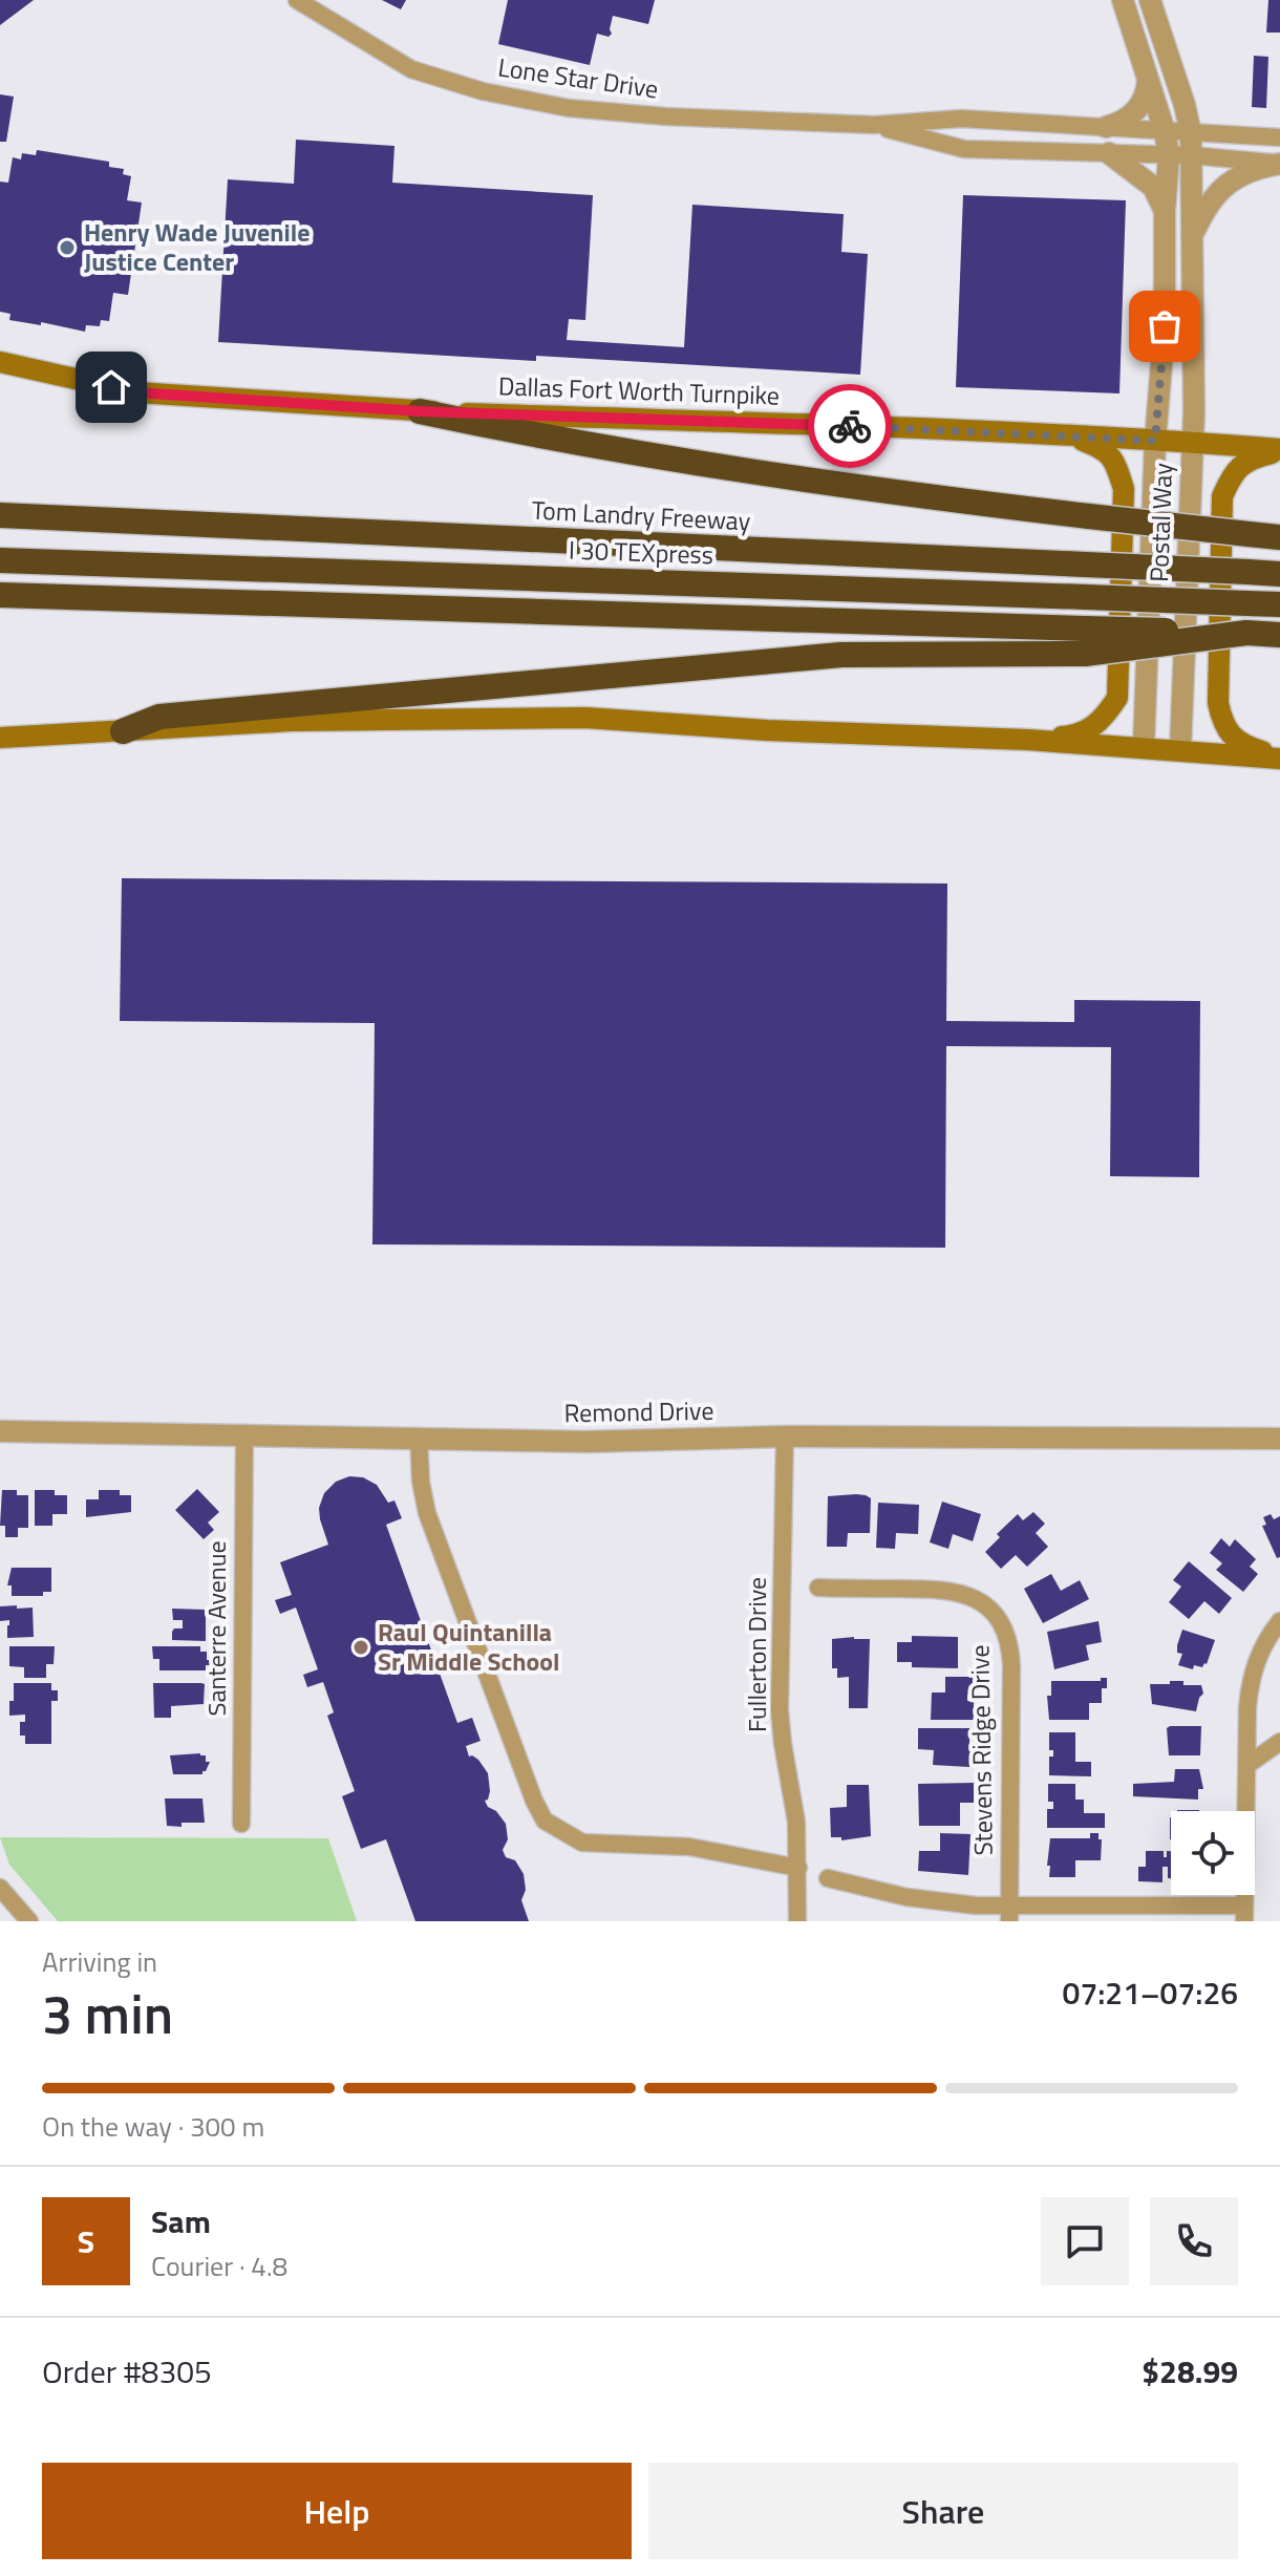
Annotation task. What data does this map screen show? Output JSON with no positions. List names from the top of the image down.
{
  "streets": {
    "highway": ["Tom Landry Freeway", "I 30 TEXpress"],
    "main road": ["Dallas Fort Worth Turnpike"],
    "street": [
      "Lone Star Drive",
      "Postal Way",
      "Remond Drive",
      "Santerre Avenue",
      "Fullerton Drive",
      "Stevens Ridge Drive"
    ]
  },
  "crossings": [
    ["Lone Star Drive", "Postal Way"],
    ["Dallas Fort Worth Turnpike", "Postal Way"],
    ["Remond Drive", "Santerre Avenue"],
    ["Remond Drive", "Fullerton Drive"]
  ],
  "places": ["Henry Wade Juvenile Justice Center", "Raul Quintanilla Sr Middle School"],
  "page": {
    "heading": ["3 min", "Arriving in", "07:21–07:26"],
    "panel": [
      "Sam",
      "Courier · 4.8",
      "Order #8305",
      "$28.99"
    ],
    "bar": "On the way · 300 m",
    "round": "S",
    "buttons": ["Help", "Share"]
  }
}
